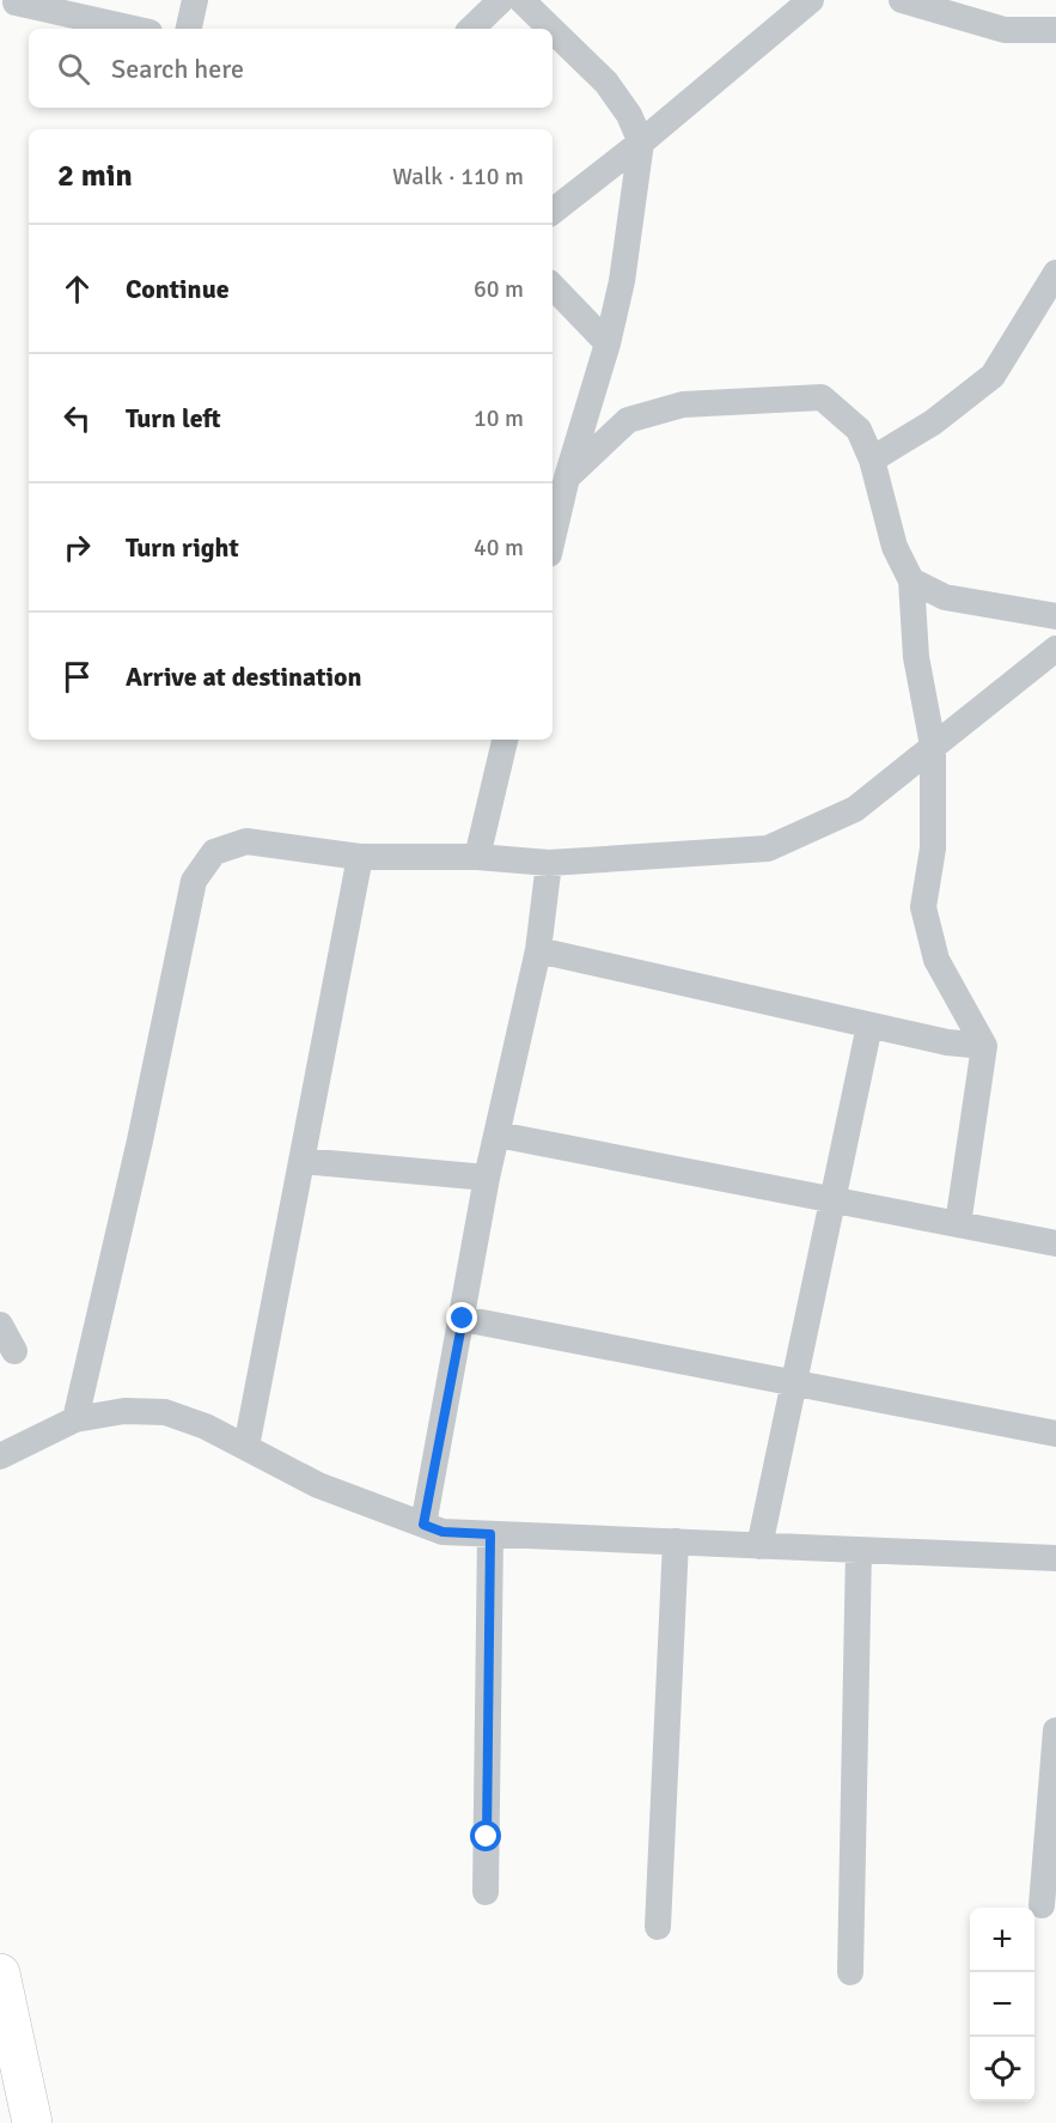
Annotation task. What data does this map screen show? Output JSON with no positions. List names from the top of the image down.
{
  "page": {
    "search": "Search here",
    "heading": ["2 min", "Walk · 110 m"],
    "list": [
      ["Continue", "60 m"],
      ["Turn left", "10 m"],
      ["Turn right", "40 m"],
      "Arrive at destination"
    ],
    "map_buttons": ["+", "−"]
  }
}
